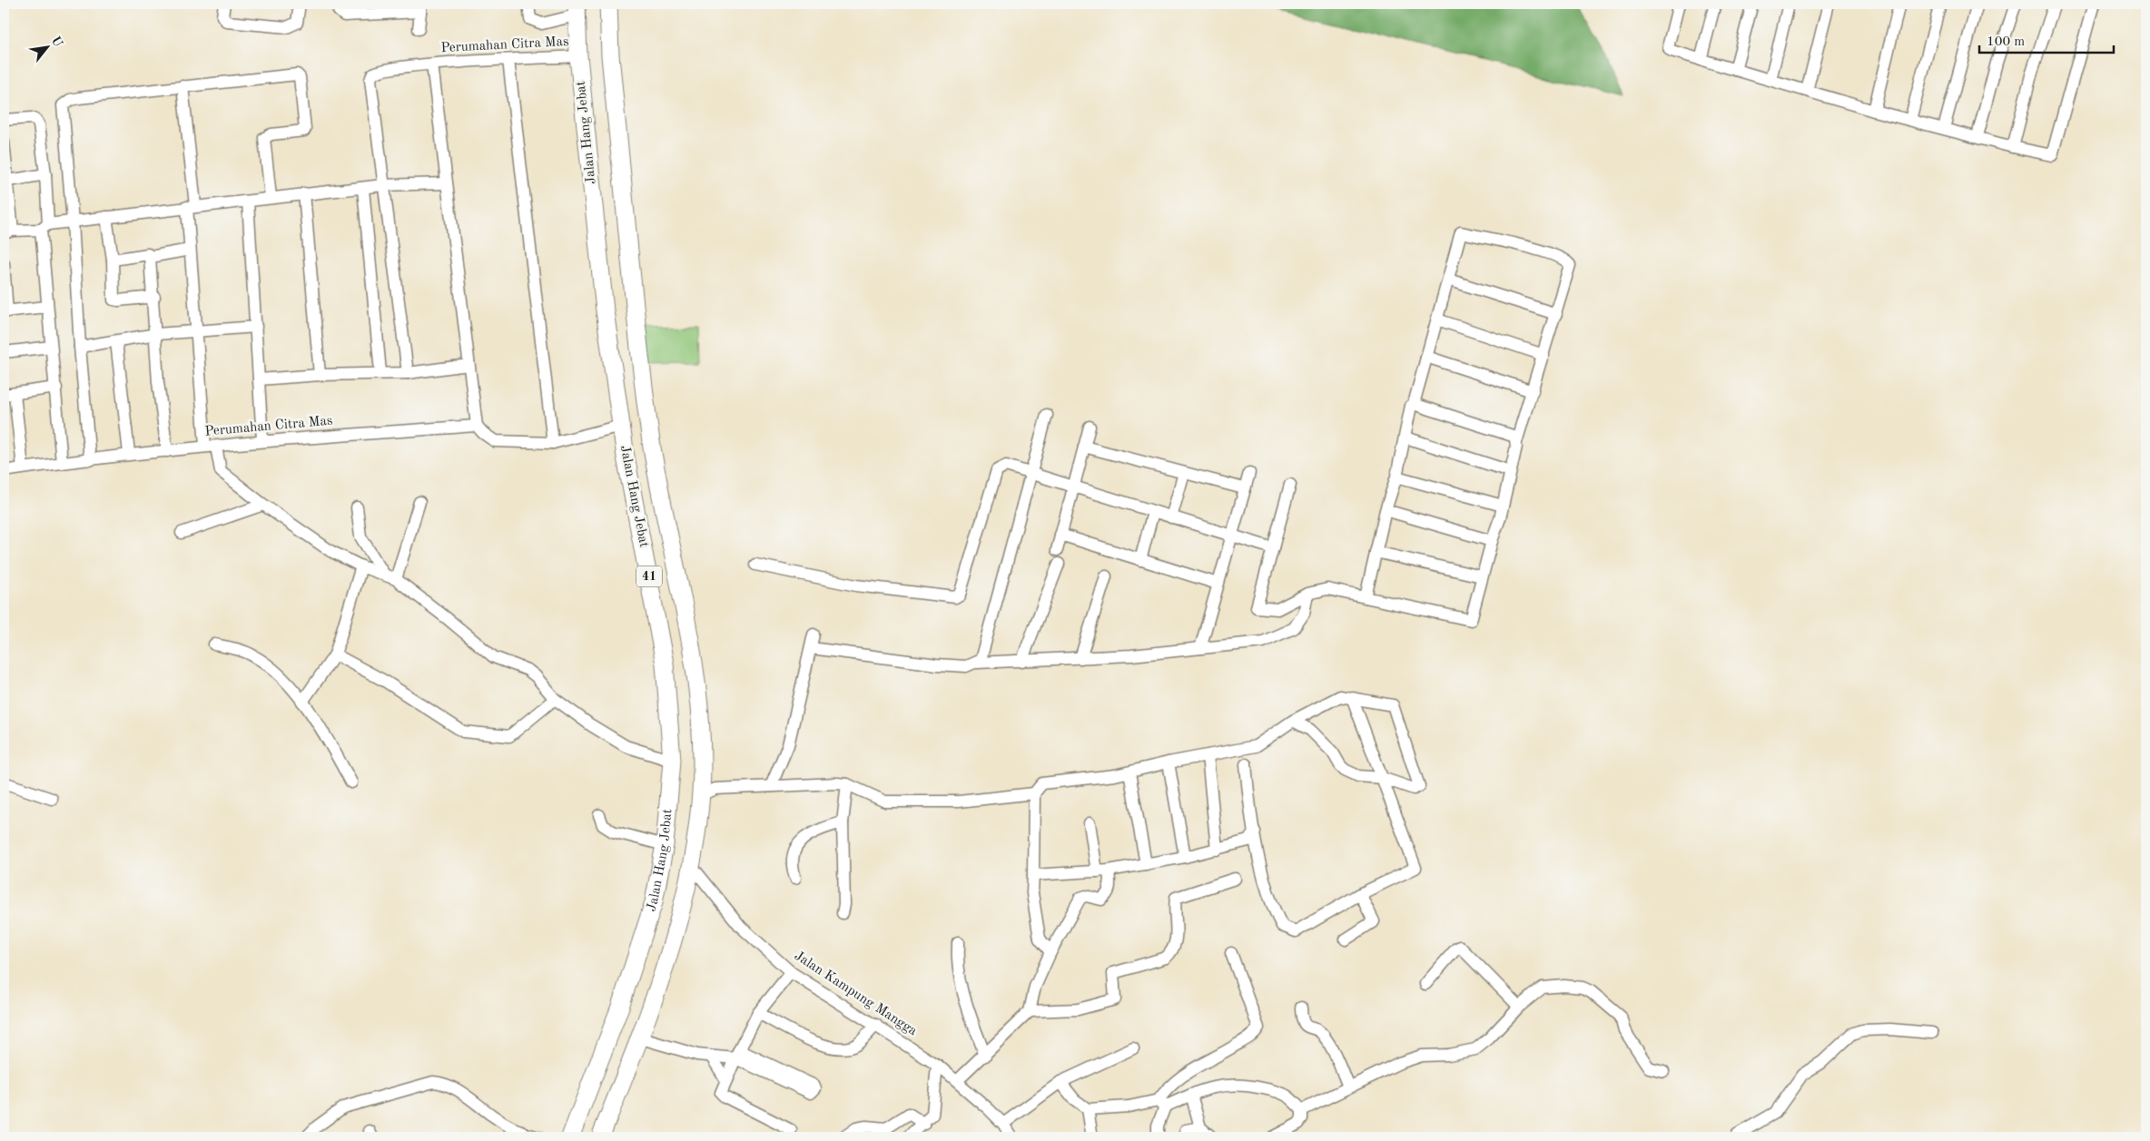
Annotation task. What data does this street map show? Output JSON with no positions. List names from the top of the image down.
{
  "streets": {
    "highway": ["Jalan Hang Jebat", "41"],
    "street": ["Perumahan Citra Mas", "Jalan Kampung Mangga"]
  },
  "crossings": [
    ["Perumahan Citra Mas", "Jalan Hang Jebat"]
  ],
  "scale_bar": "100 m",
  "north": "top right"
}
